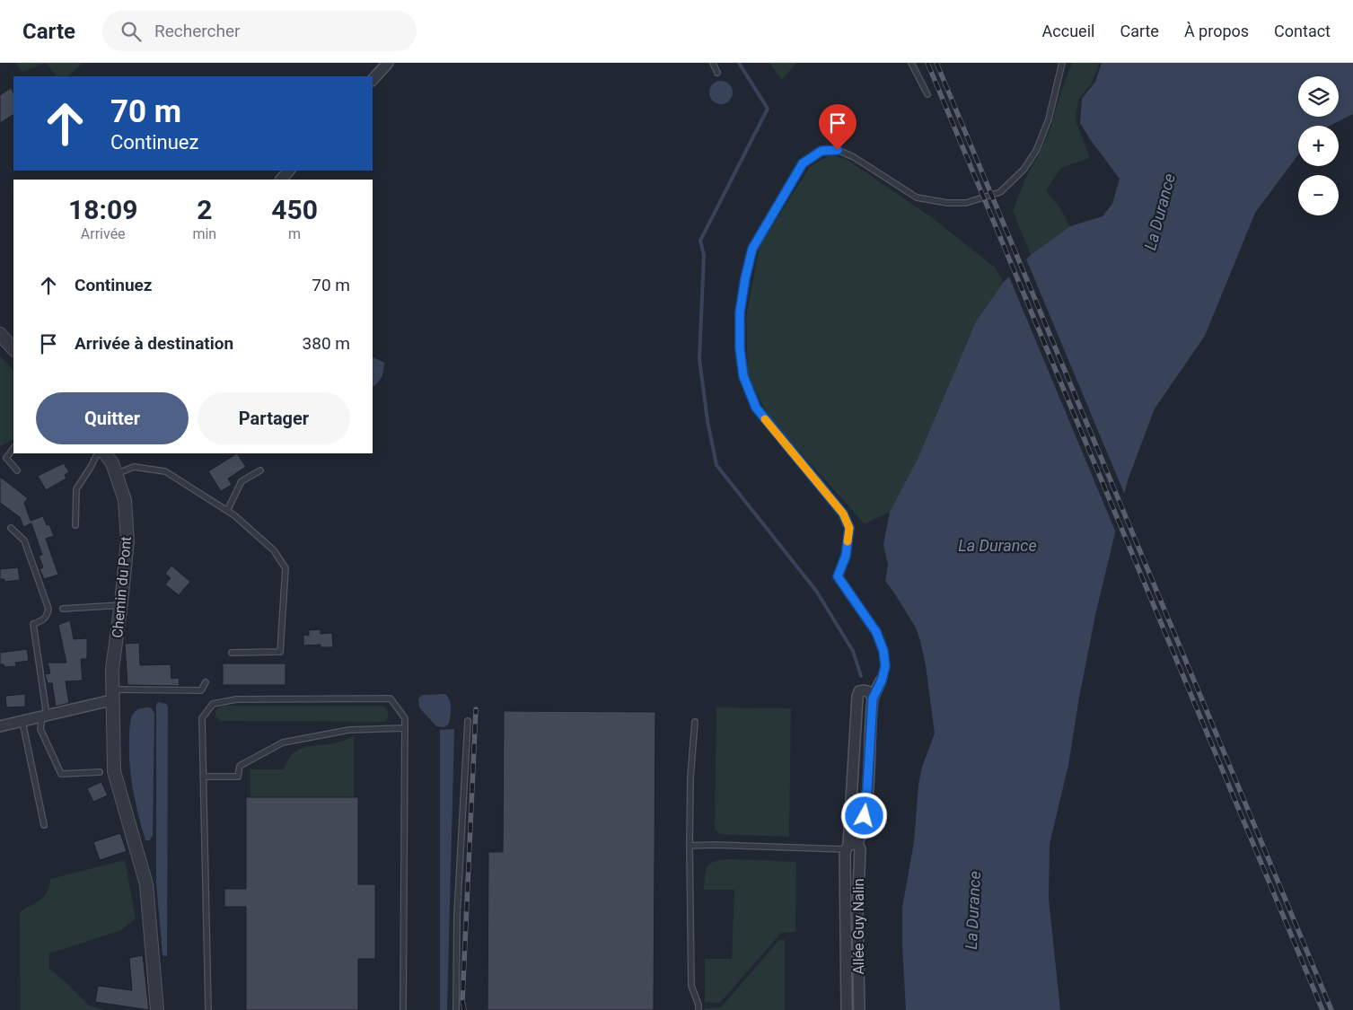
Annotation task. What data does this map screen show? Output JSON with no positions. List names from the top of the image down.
{
  "streets": {
    "street": ["Chemin du Pont", "Allée Guy Nalin"]
  },
  "water": ["La Durance"],
  "page": {
    "header": "Carte",
    "search": "Rechercher",
    "nav": [
      "Accueil",
      "Carte",
      "À propos",
      "Contact"
    ],
    "map_buttons": ["+", "−"],
    "turn": ["70 m", "Continuez"],
    "eta": [
      "18:09",
      "Arrivée",
      "2",
      "min",
      "450",
      "m"
    ],
    "list": [
      {
        "name": "Continuez",
        "value": "70 m"
      },
      {
        "name": "Arrivée à destination",
        "value": "380 m"
      }
    ],
    "buttons": ["Quitter", "Partager"]
  }
}
